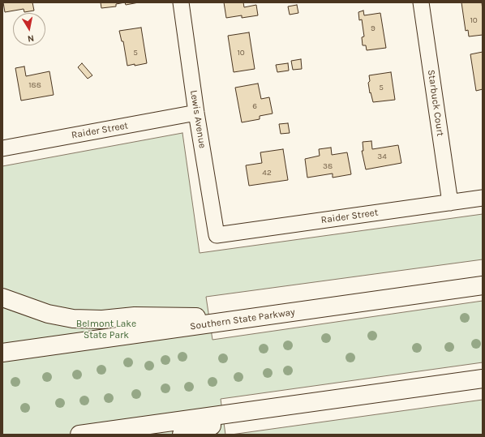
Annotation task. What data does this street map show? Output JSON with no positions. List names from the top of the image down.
{
  "streets": {
    "highway": ["Southern State Parkway"],
    "street": ["Starbuck Court", "Lewis Avenue", "Raider Street"]
  },
  "crossings": [
    ["Starbuck Court", "Raider Street"],
    ["Lewis Avenue", "Raider Street"]
  ],
  "parks": ["Belmont Lake State Park"],
  "house_numbers": [
    "10",
    "9",
    "5",
    "10",
    "188",
    "5",
    "6",
    "34",
    "38",
    "42"
  ],
  "north": "bottom"
}
